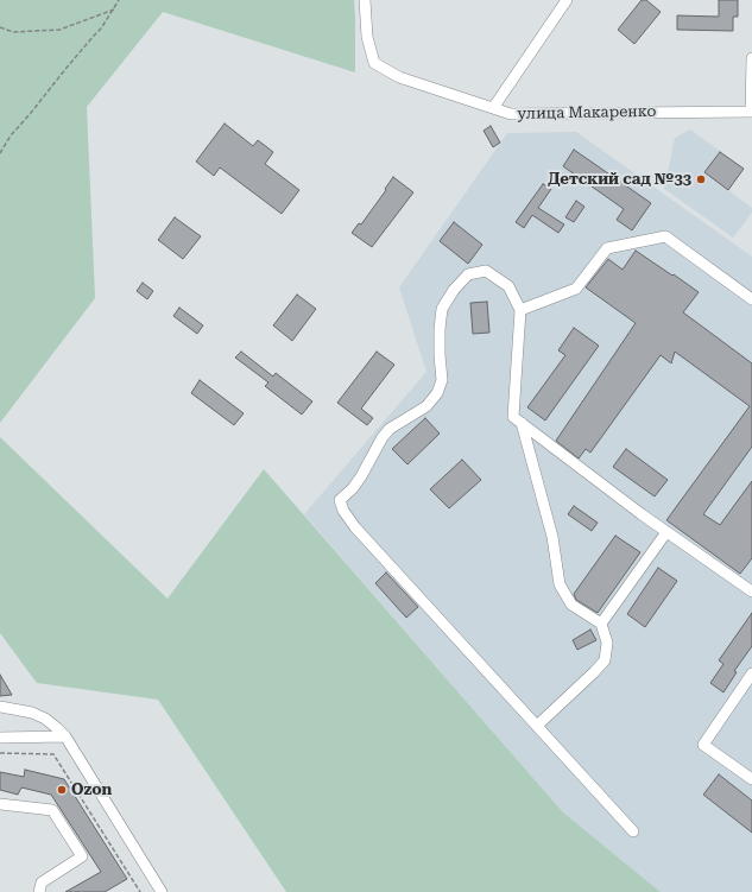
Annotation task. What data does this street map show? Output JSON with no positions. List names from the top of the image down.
{
  "streets": {
    "street": ["улица Макаренко"]
  },
  "places": ["Детский сад №33", "Ozon"]
}
